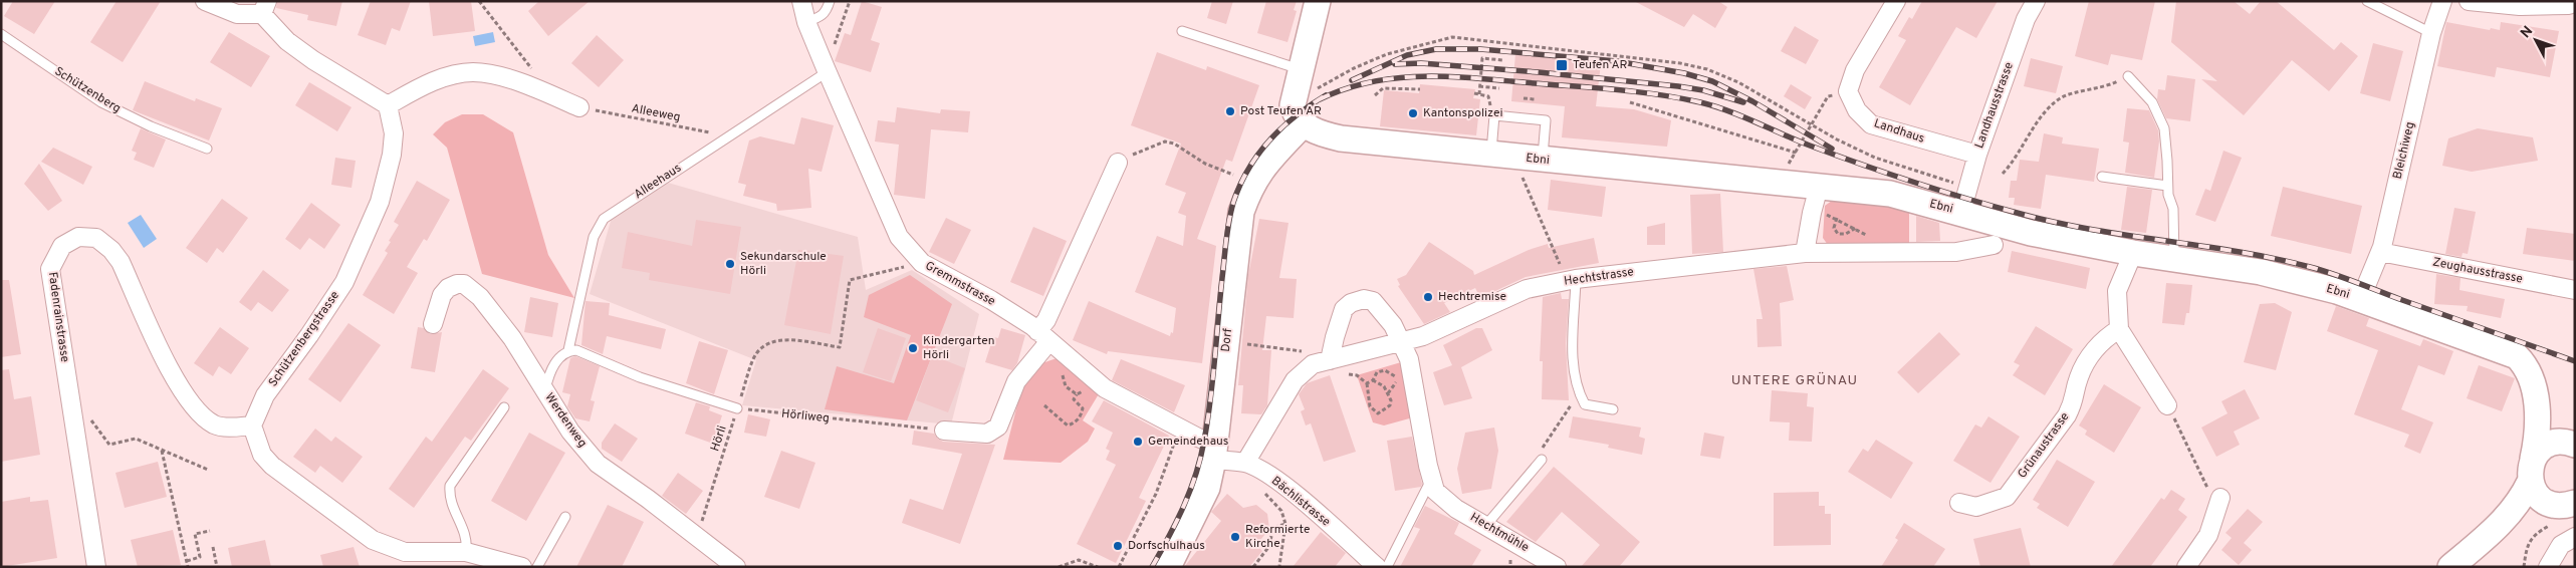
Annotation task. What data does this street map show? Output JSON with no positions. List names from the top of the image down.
{
  "streets": {
    "main road": ["Ebni", "Dorf"],
    "street": [
      "Landhausstrasse",
      "Landhaus",
      "Bleichiweg",
      "Zeughausstrasse",
      "Hechtstrasse",
      "Gremmstrasse",
      "Fadenrainstrasse",
      "Schützenbergstrasse",
      "Werdenweg",
      "Grünaustrasse",
      "Bächlistrasse",
      "Hechtmühle"
    ],
    "lane": ["Schützenberg", "Alleehaus"],
    "path": ["Alleeweg", "Hörliweg", "Hörli"]
  },
  "crossings": [
    ["Landhausstrasse", "Landhaus"],
    ["Landhausstrasse", "Ebni"],
    ["Alleeweg", "Alleehaus"],
    ["Bleichiweg", "Ebni"],
    ["Bleichiweg", "Zeughausstrasse"],
    ["Ebni", "Dorf"],
    ["Alleehaus", "Gremmstrasse"],
    ["Hechtstrasse", "Bächlistrasse"],
    ["Gremmstrasse", "Dorf"],
    ["Gremmstrasse", "Hörli"],
    ["Gremmstrasse", "Bächlistrasse"],
    ["Fadenrainstrasse", "Schützenbergstrasse"],
    ["Dorf", "Bächlistrasse"],
    ["Hörliweg", "Hörli"]
  ],
  "districts": ["UNTERE GRÜNAU"],
  "places": {
    "transit": ["Teufen AR"],
    "other": [
      "Post Teufen AR",
      "Kantonspolizei",
      "Sekundarschule Hörli",
      "Hechtremise",
      "Kindergarten Hörli",
      "Gemeindehaus",
      "Reformierte Kirche",
      "Dorfschulhaus"
    ]
  },
  "north": "top left"
}
